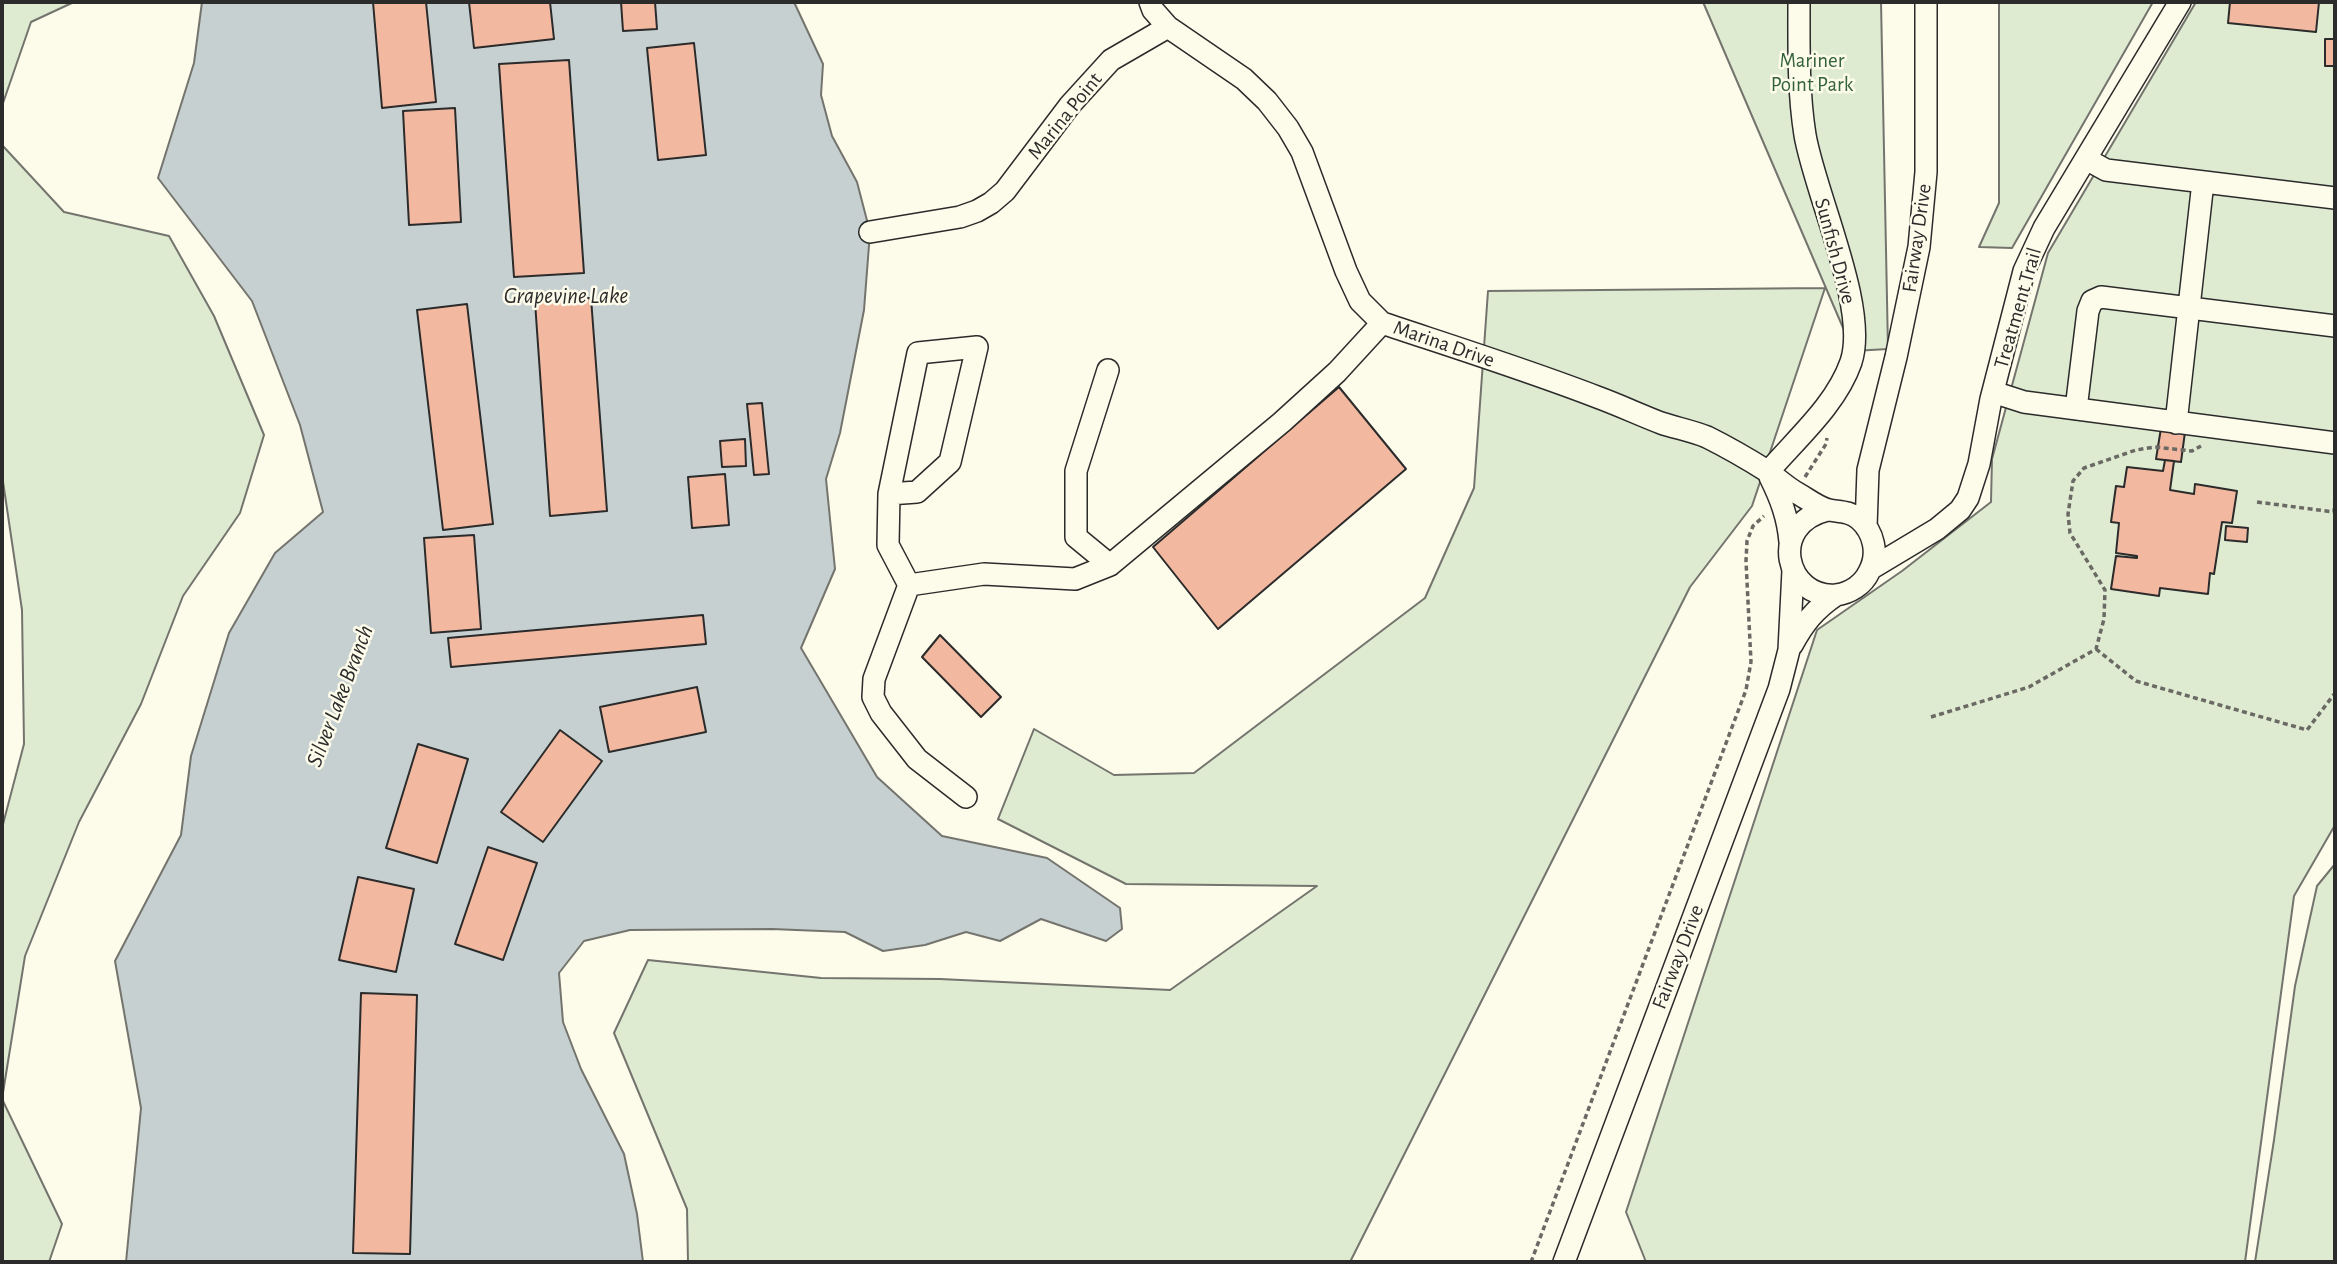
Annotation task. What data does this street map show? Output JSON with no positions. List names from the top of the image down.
{
  "streets": {
    "street": [
      "Marina Point",
      "Fairway Drive",
      "Sunfish Drive",
      "Treatment Trail",
      "Marina Drive"
    ]
  },
  "crossings": [
    ["Marina Point", "Marina Drive"],
    ["Fairway Drive", "Treatment Trail"],
    ["Fairway Drive", "Marina Drive"],
    ["Sunfish Drive", "Marina Drive"],
    ["Treatment Trail", "Marina Drive"]
  ],
  "water": ["Grapevine Lake", "Silver Lake Branch"],
  "parks": ["Mariner Point Park"]
}
